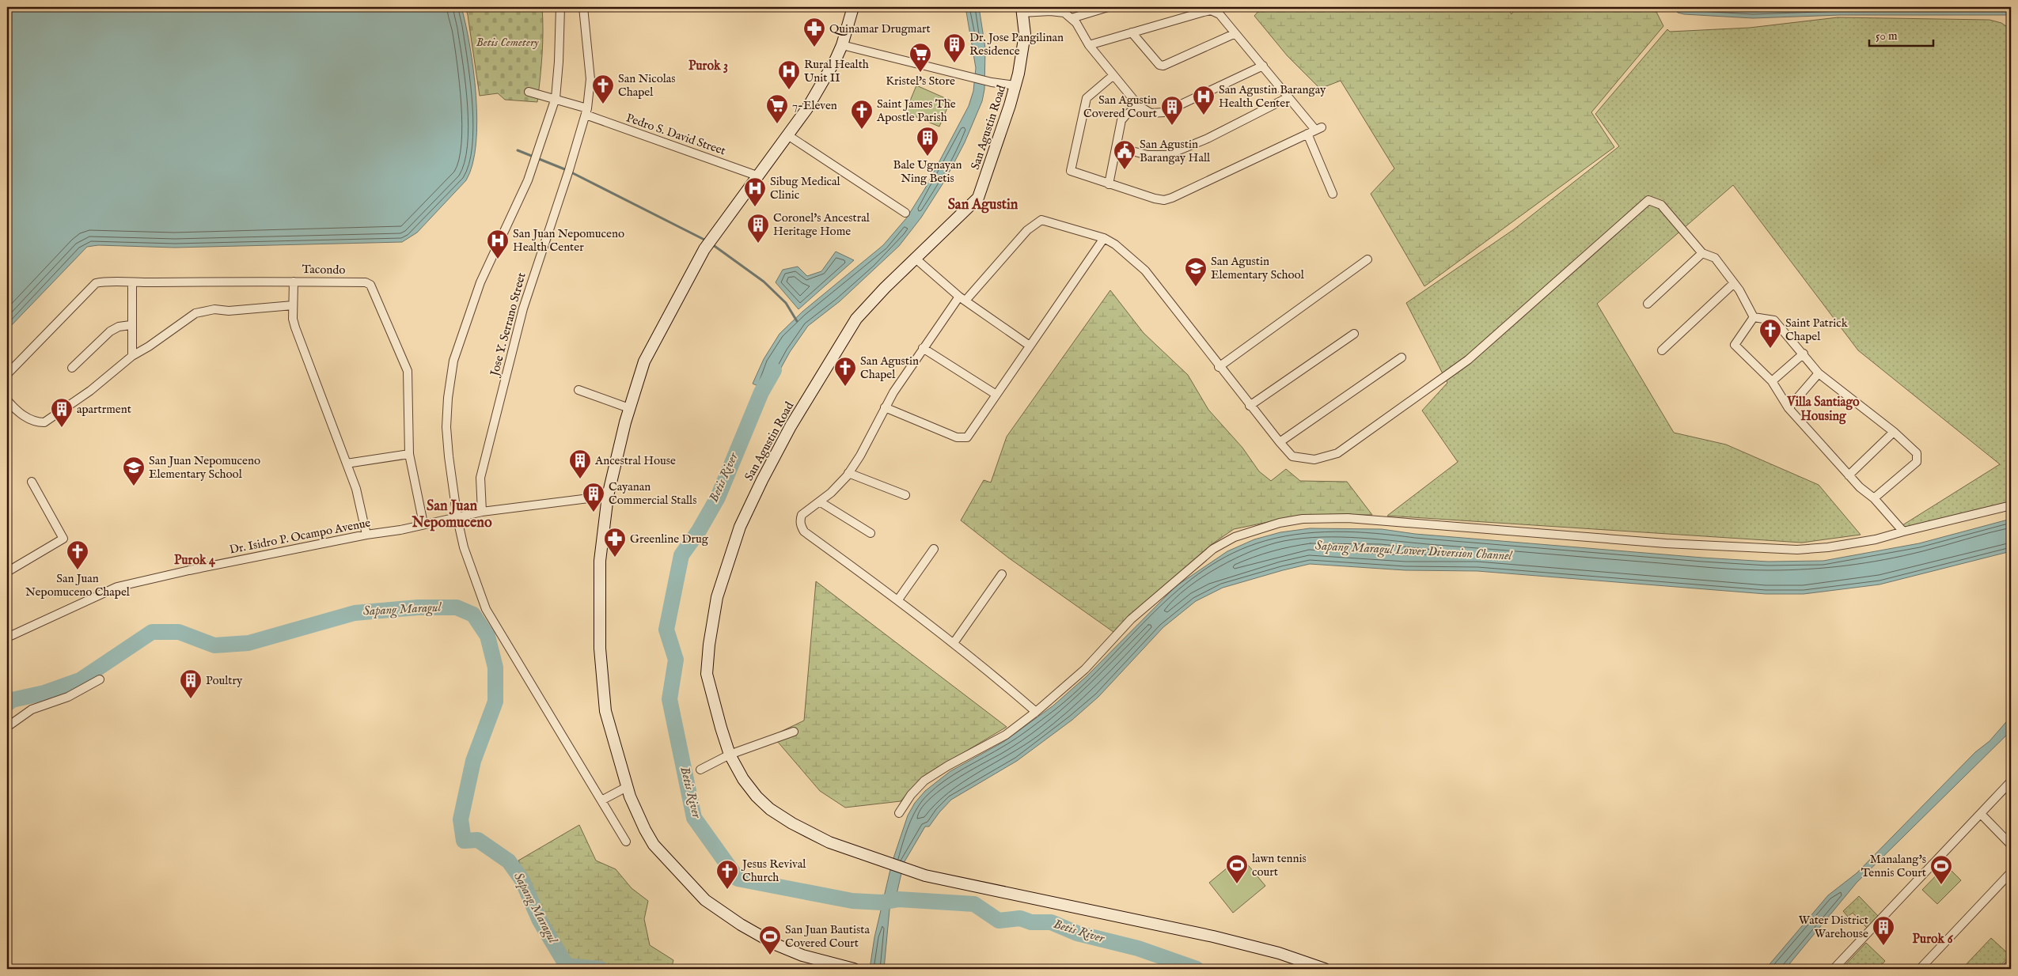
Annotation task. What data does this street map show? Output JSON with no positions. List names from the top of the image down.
{
  "streets": {
    "street": [
      "San Agustin Road",
      "Pedro S. David Street",
      "Tacondo",
      "Jose Y. Serrano Street",
      "Dr. Isidro P. Ocampo Avenue"
    ]
  },
  "crossings": [
    ["Pedro S. David Street", "Jose Y. Serrano Street"],
    ["Tacondo", "Dr. Isidro P. Ocampo Avenue"],
    ["Jose Y. Serrano Street", "Dr. Isidro P. Ocampo Avenue"]
  ],
  "districts": [
    "Purok 3",
    "San Agustin",
    "Villa Santiago Housing",
    "San Juan Nepomuceno",
    "Purok 4",
    "Purok 6"
  ],
  "water": ["Betis River", "Sapang Maragul Lower Diversion Channel", "Sapang Maragul"],
  "parks": ["Betis Cemetery"],
  "places": {
    "pharmacy": ["Quinamar Drugmart", "Greenline Drug"],
    "building": [
      "Dr. Jose Pangilinan Residence",
      "San Agustin Covered Court",
      "Bale Ugnayan Ning Betis",
      "Coronel's Ancestral Heritage Home",
      "apartrment",
      "Ancestral House",
      "Cayanan Commercial Stalls",
      "Poultry",
      "Water District Warehouse"
    ],
    "supermarket": ["Kristel's Store", "7-Eleven"],
    "hospital": [
      "Rural Health Unit II",
      "San Agustin Barangay Health Center",
      "Sibug Medical Clinic",
      "San Juan Nepomuceno Health Center"
    ],
    "church": [
      "San Nicolas Chapel",
      "Saint James The Apostle Parish",
      "Saint Patrick Chapel",
      "San Agustin Chapel",
      "San Juan Nepomuceno Chapel",
      "Jesus Revival Church"
    ],
    "public building": ["San Agustin Barangay Hall"],
    "school or university": ["San Agustin Elementary School", "San Juan Nepomuceno Elementary School"],
    "sports": ["lawn tennis court", "Manalang's Tennis Court", "San Juan Bautista Covered Court"]
  },
  "scale_bar": "50 m"
}
